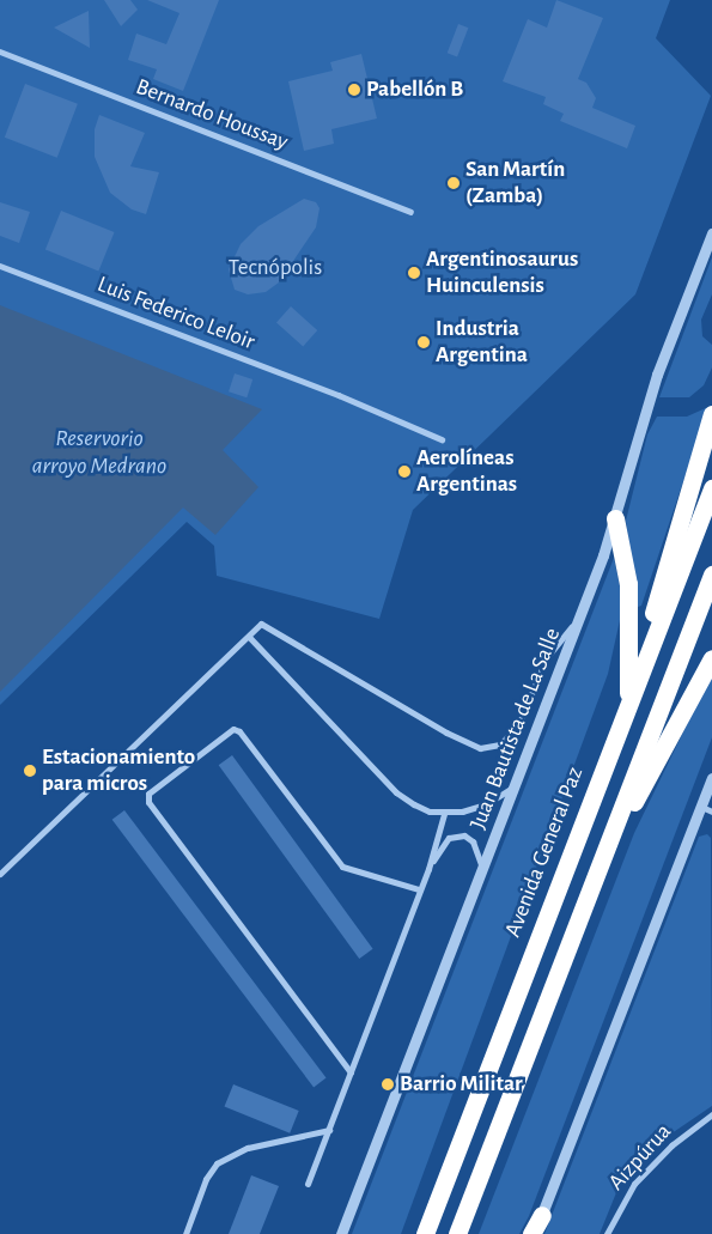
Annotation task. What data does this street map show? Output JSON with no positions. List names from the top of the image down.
{
  "streets": {
    "highway": ["Avenida General Paz"],
    "street": [
      "Bernardo Houssay",
      "Luis Federico Leloir",
      "Juan Bautista de La Salle",
      "Aizpúrua"
    ]
  },
  "water": ["Reservorio arroyo Medrano"],
  "parks": ["Tecnópolis"],
  "places": [
    "Pabellón B",
    "San Martín (Zamba)",
    "Argentinosaurus Huinculensis",
    "Industria Argentina",
    "Aerolíneas Argentinas",
    "Estacionamiento para micros",
    "Barrio Militar"
  ]
}
